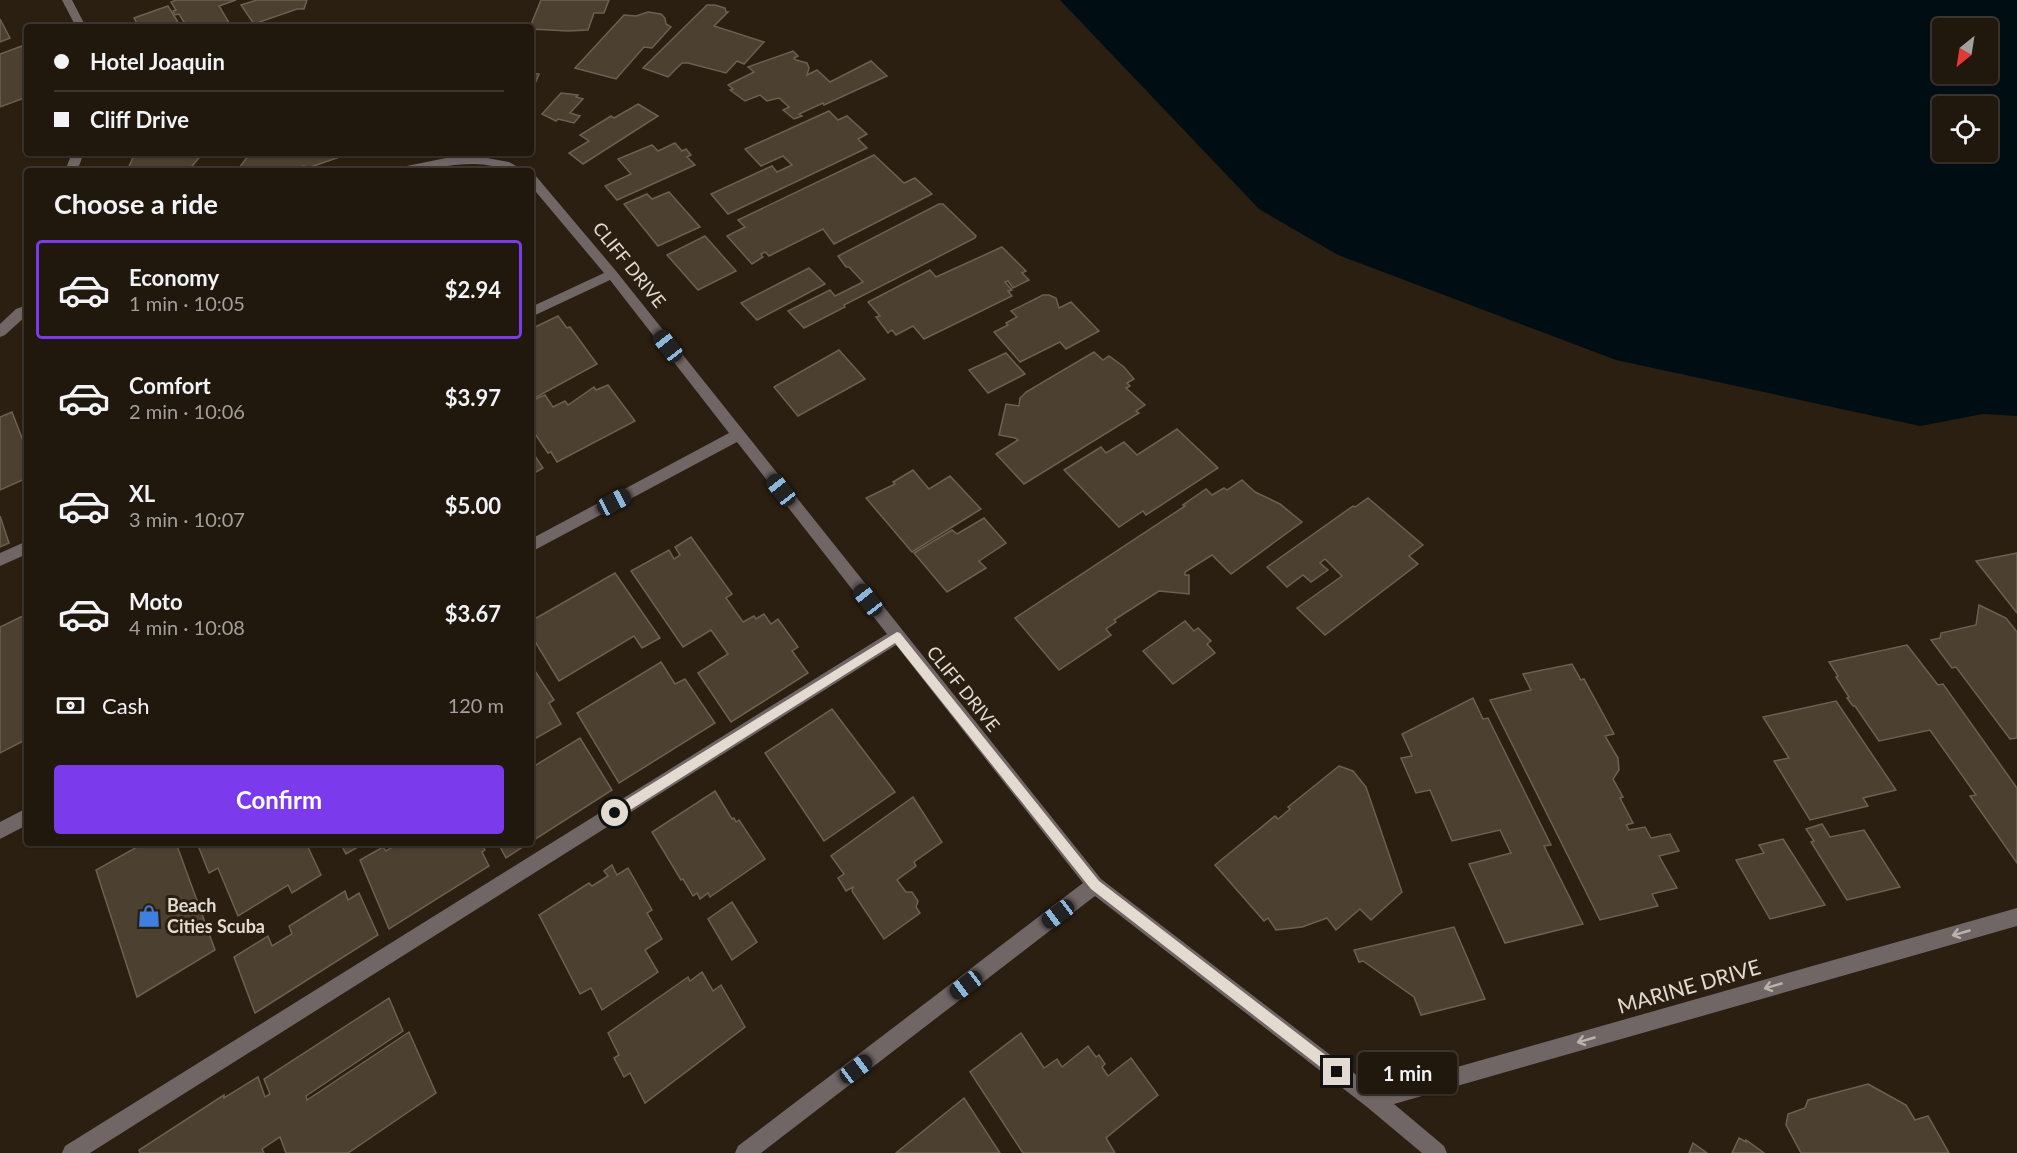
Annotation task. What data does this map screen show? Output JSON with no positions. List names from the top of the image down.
{
  "streets": {
    "street": ["CLIFF DRIVE", "MARINE DRIVE"]
  },
  "crossings": [
    ["CLIFF DRIVE", "MARINE DRIVE"]
  ],
  "one_way": ["MARINE DRIVE"],
  "places": {
    "shop": ["Beach Cities Scuba"]
  },
  "north": "bottom left",
  "page": {
    "banner": ["Hotel Joaquin", "Cliff Drive"],
    "heading": "Choose a ride",
    "list": [
      {
        "name": "Economy",
        "note": "1 min · 10:05",
        "value": "$2.94"
      },
      {
        "name": "Comfort",
        "note": "2 min · 10:06",
        "value": "$3.97"
      },
      {
        "name": "XL",
        "note": "3 min · 10:07",
        "value": "$5.00"
      },
      {
        "name": "Moto",
        "note": "4 min · 10:08",
        "value": "$3.67"
      }
    ],
    "pay": ["Cash", "120 m"],
    "buttons": "Confirm",
    "bubble": "1 min"
  }
}
